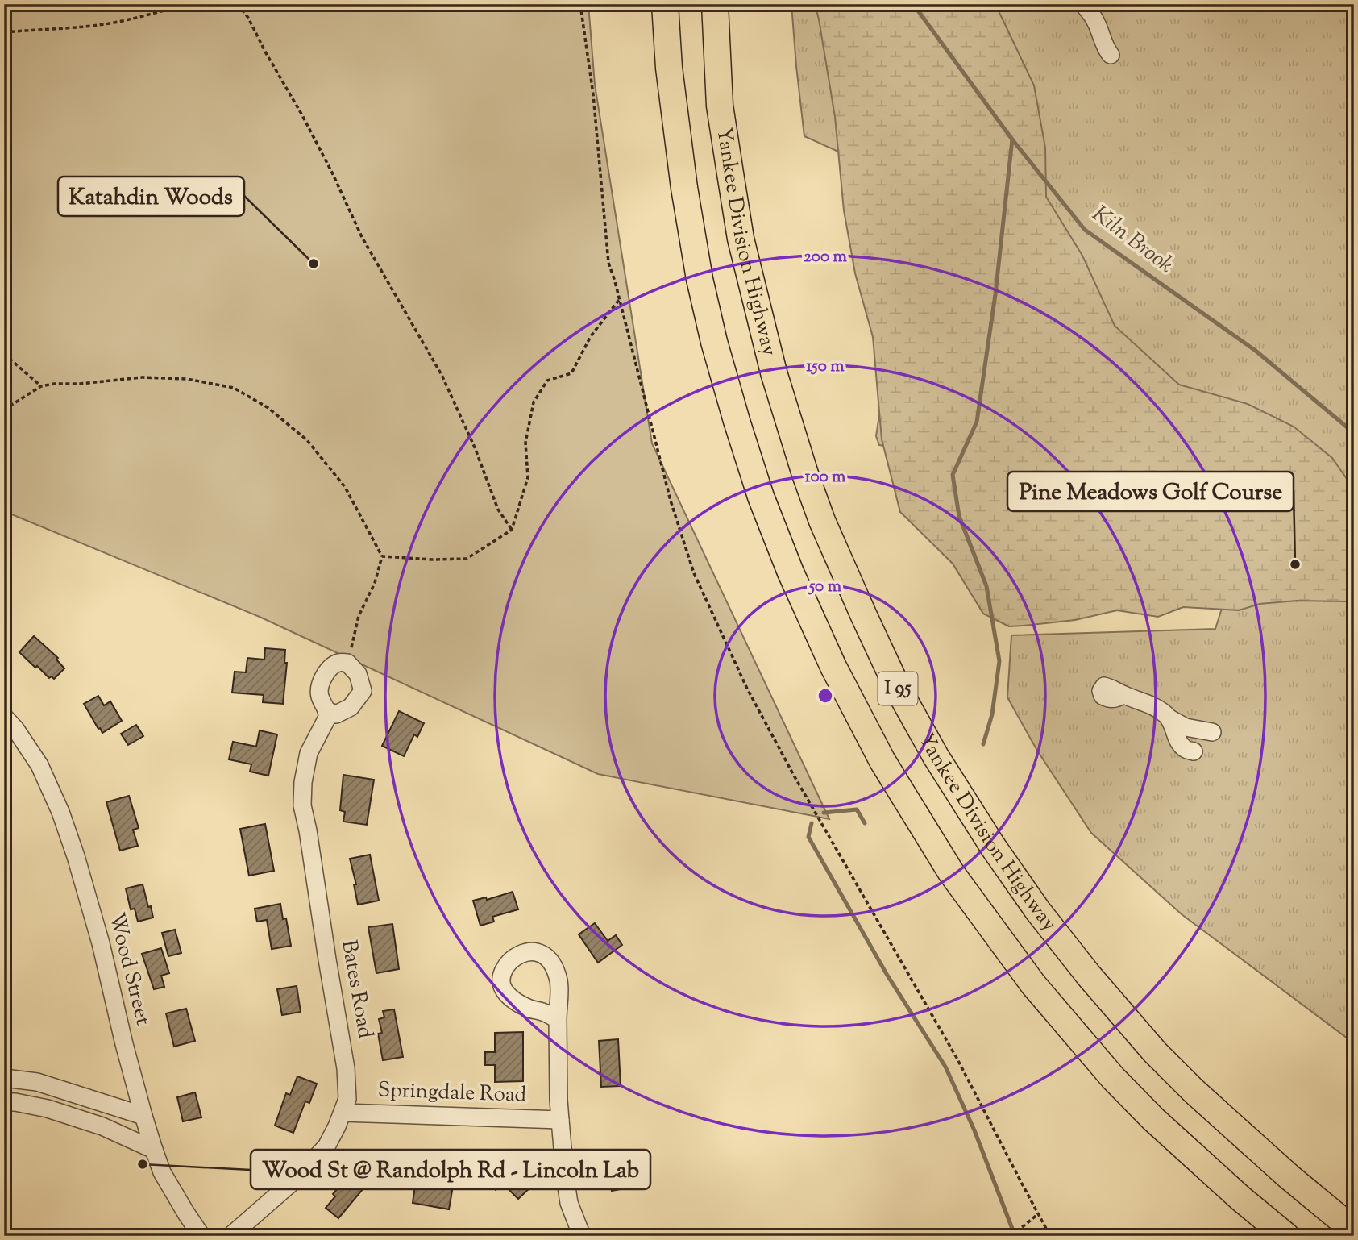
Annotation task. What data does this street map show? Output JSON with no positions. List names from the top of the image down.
{
  "streets": {
    "highway": ["Yankee Division Highway", "I 95"],
    "street": ["Wood Street", "Bates Road", "Springdale Road"]
  },
  "crossings": [
    ["Bates Road", "Springdale Road"]
  ],
  "water": ["Kiln Brook"],
  "places": ["Katahdin Woods", "Pine Meadows Golf Course", "Wood St @ Randolph Rd - Lincoln Lab"],
  "rings": [
    "200 m",
    "150 m",
    "100 m",
    "50 m"
  ]
}
